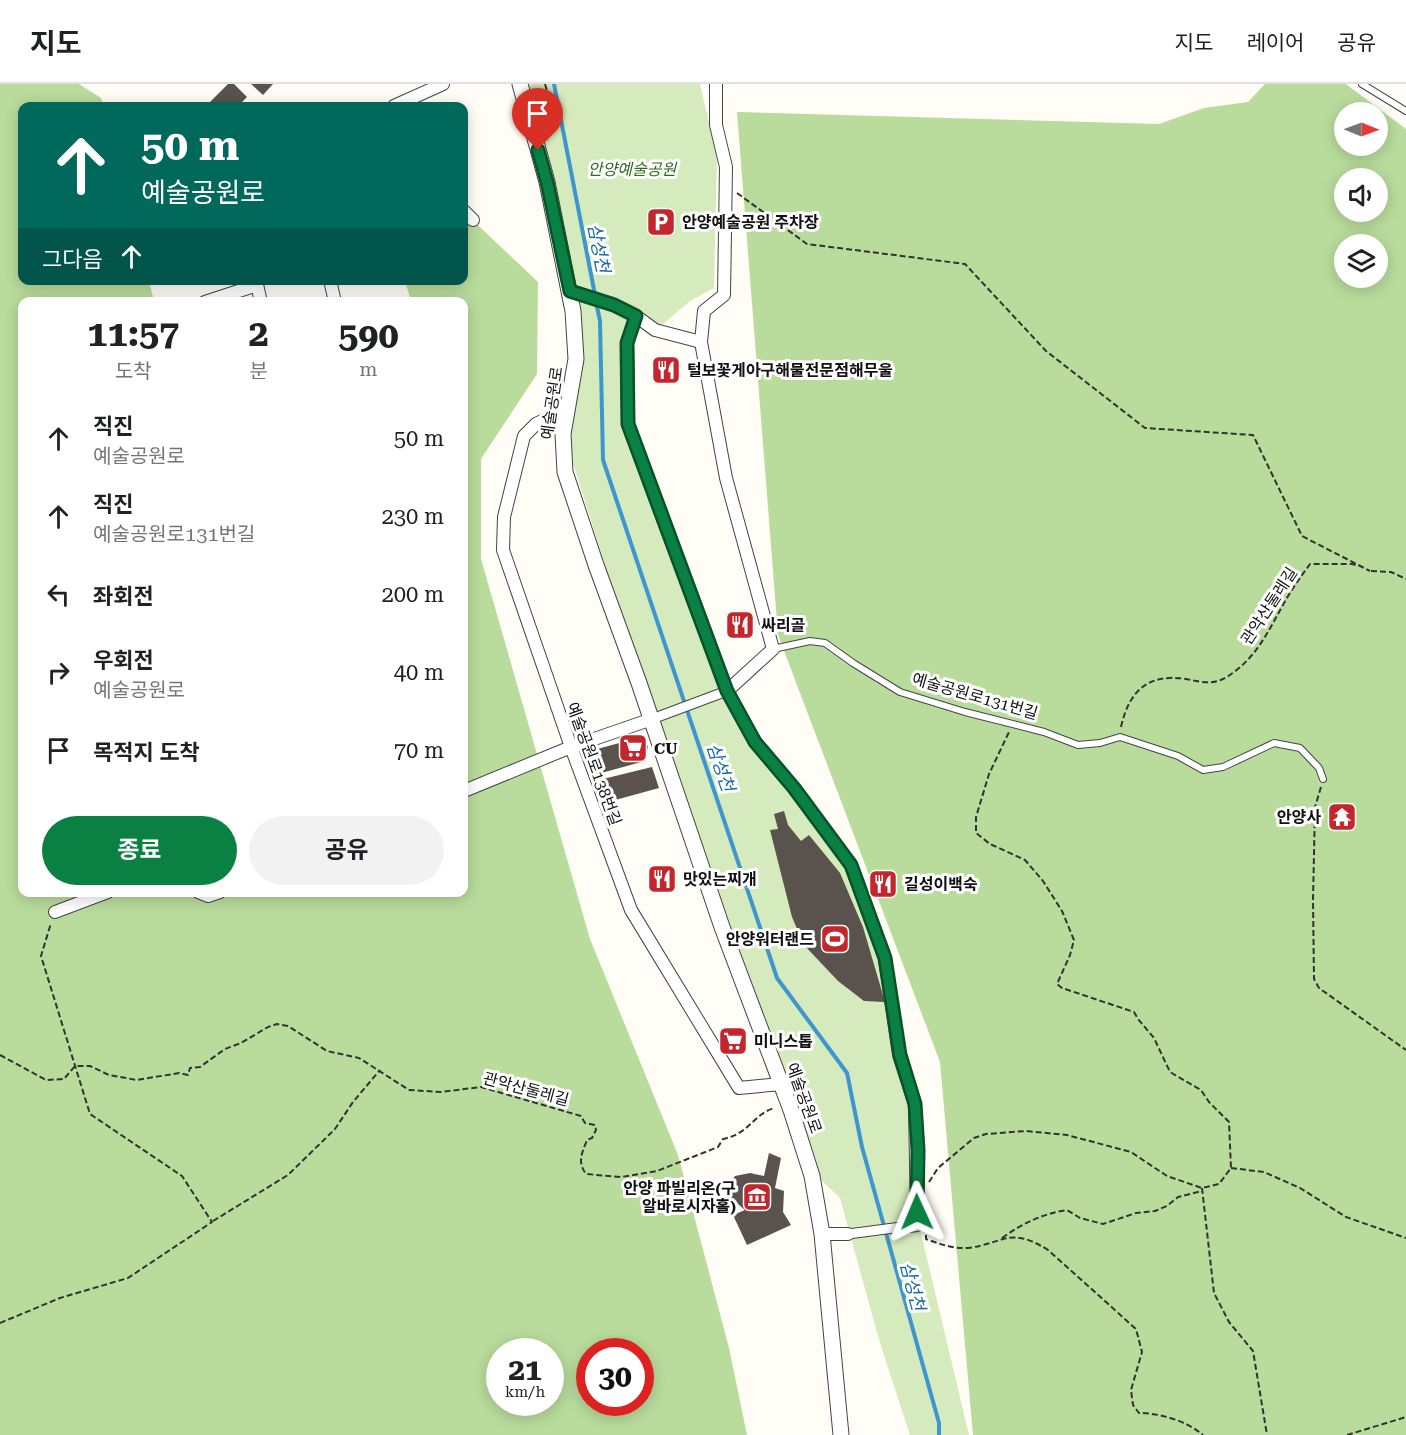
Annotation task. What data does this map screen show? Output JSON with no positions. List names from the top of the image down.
{
  "streets": {
    "street": ["예술공원로", "예술공원로138번길"],
    "lane": ["예술공원로131번길"],
    "path": ["관악산둘레길"]
  },
  "crossings": [
    ["예술공원로", "관악산둘레길"],
    ["예술공원로", "예술공원로138번길"],
    ["관악산둘레길", "예술공원로131번길"]
  ],
  "water": ["삼성천"],
  "parks": ["안양예술공원"],
  "places": {
    "parking": ["안양예술공원 주차장"],
    "restaurant": [
      "털보꽃게아구해물전문점해무울",
      "싸리골",
      "맛있는찌개",
      "길성이백숙"
    ],
    "supermarket": ["CU", "미니스톱"],
    "temple": ["안양사"],
    "sports": ["안양워터랜드"],
    "museum": ["안양 파빌리온(구 알바로시자홀)"]
  },
  "north": "right",
  "page": {
    "header": "지도",
    "nav": ["지도", "레이어", "공유"],
    "turn": ["50 m", "예술공원로"],
    "then": "그다음",
    "eta": [
      "11:57",
      "도착",
      "2",
      "분",
      "590",
      "m"
    ],
    "list": [
      {
        "name": "직진",
        "note": "예술공원로",
        "value": "50 m"
      },
      {
        "name": "직진",
        "note": "예술공원로131번길",
        "value": "230 m"
      },
      {
        "name": "좌회전",
        "value": "200 m"
      },
      {
        "name": "우회전",
        "note": "예술공원로",
        "value": "40 m"
      },
      {
        "name": "목적지 도착",
        "value": "70 m"
      }
    ],
    "buttons": ["종료", "공유"],
    "speed": "21 km/h",
    "limit": "30"
  }
}
